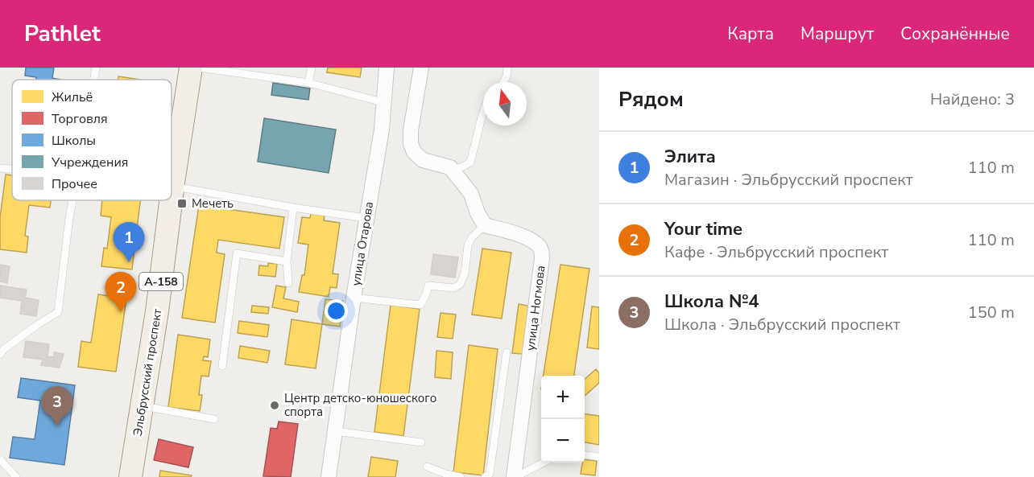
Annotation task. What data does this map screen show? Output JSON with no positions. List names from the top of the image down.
{
  "streets": {
    "main road": ["А-158", "Эльбрусский проспект"],
    "street": ["улица Отарова", "улица Ногмова"]
  },
  "places": {
    "transit": ["Мечеть"],
    "other": ["Центр детско-юношеского спорта"]
  },
  "legend": [
    "Жильё",
    "Торговля",
    "Школы",
    "Учреждения",
    "Прочее"
  ],
  "north": "top",
  "page": {
    "header": "Pathlet",
    "nav": ["Карта", "Маршрут", "Сохранённые"],
    "heading": ["Рядом", "Найдено: 3"],
    "list": [
      {
        "mark": "1",
        "name": "Элита",
        "note": "Магазин · Эльбрусский проспект",
        "value": "110 m"
      },
      {
        "mark": "2",
        "name": "Your time",
        "note": "Кафе · Эльбрусский проспект",
        "value": "110 m"
      },
      {
        "mark": "3",
        "name": "Школа №4",
        "note": "Школа · Эльбрусский проспект",
        "value": "150 m"
      }
    ],
    "pins": ["1", "2", "3"],
    "map_buttons": ["+", "−"]
  }
}
